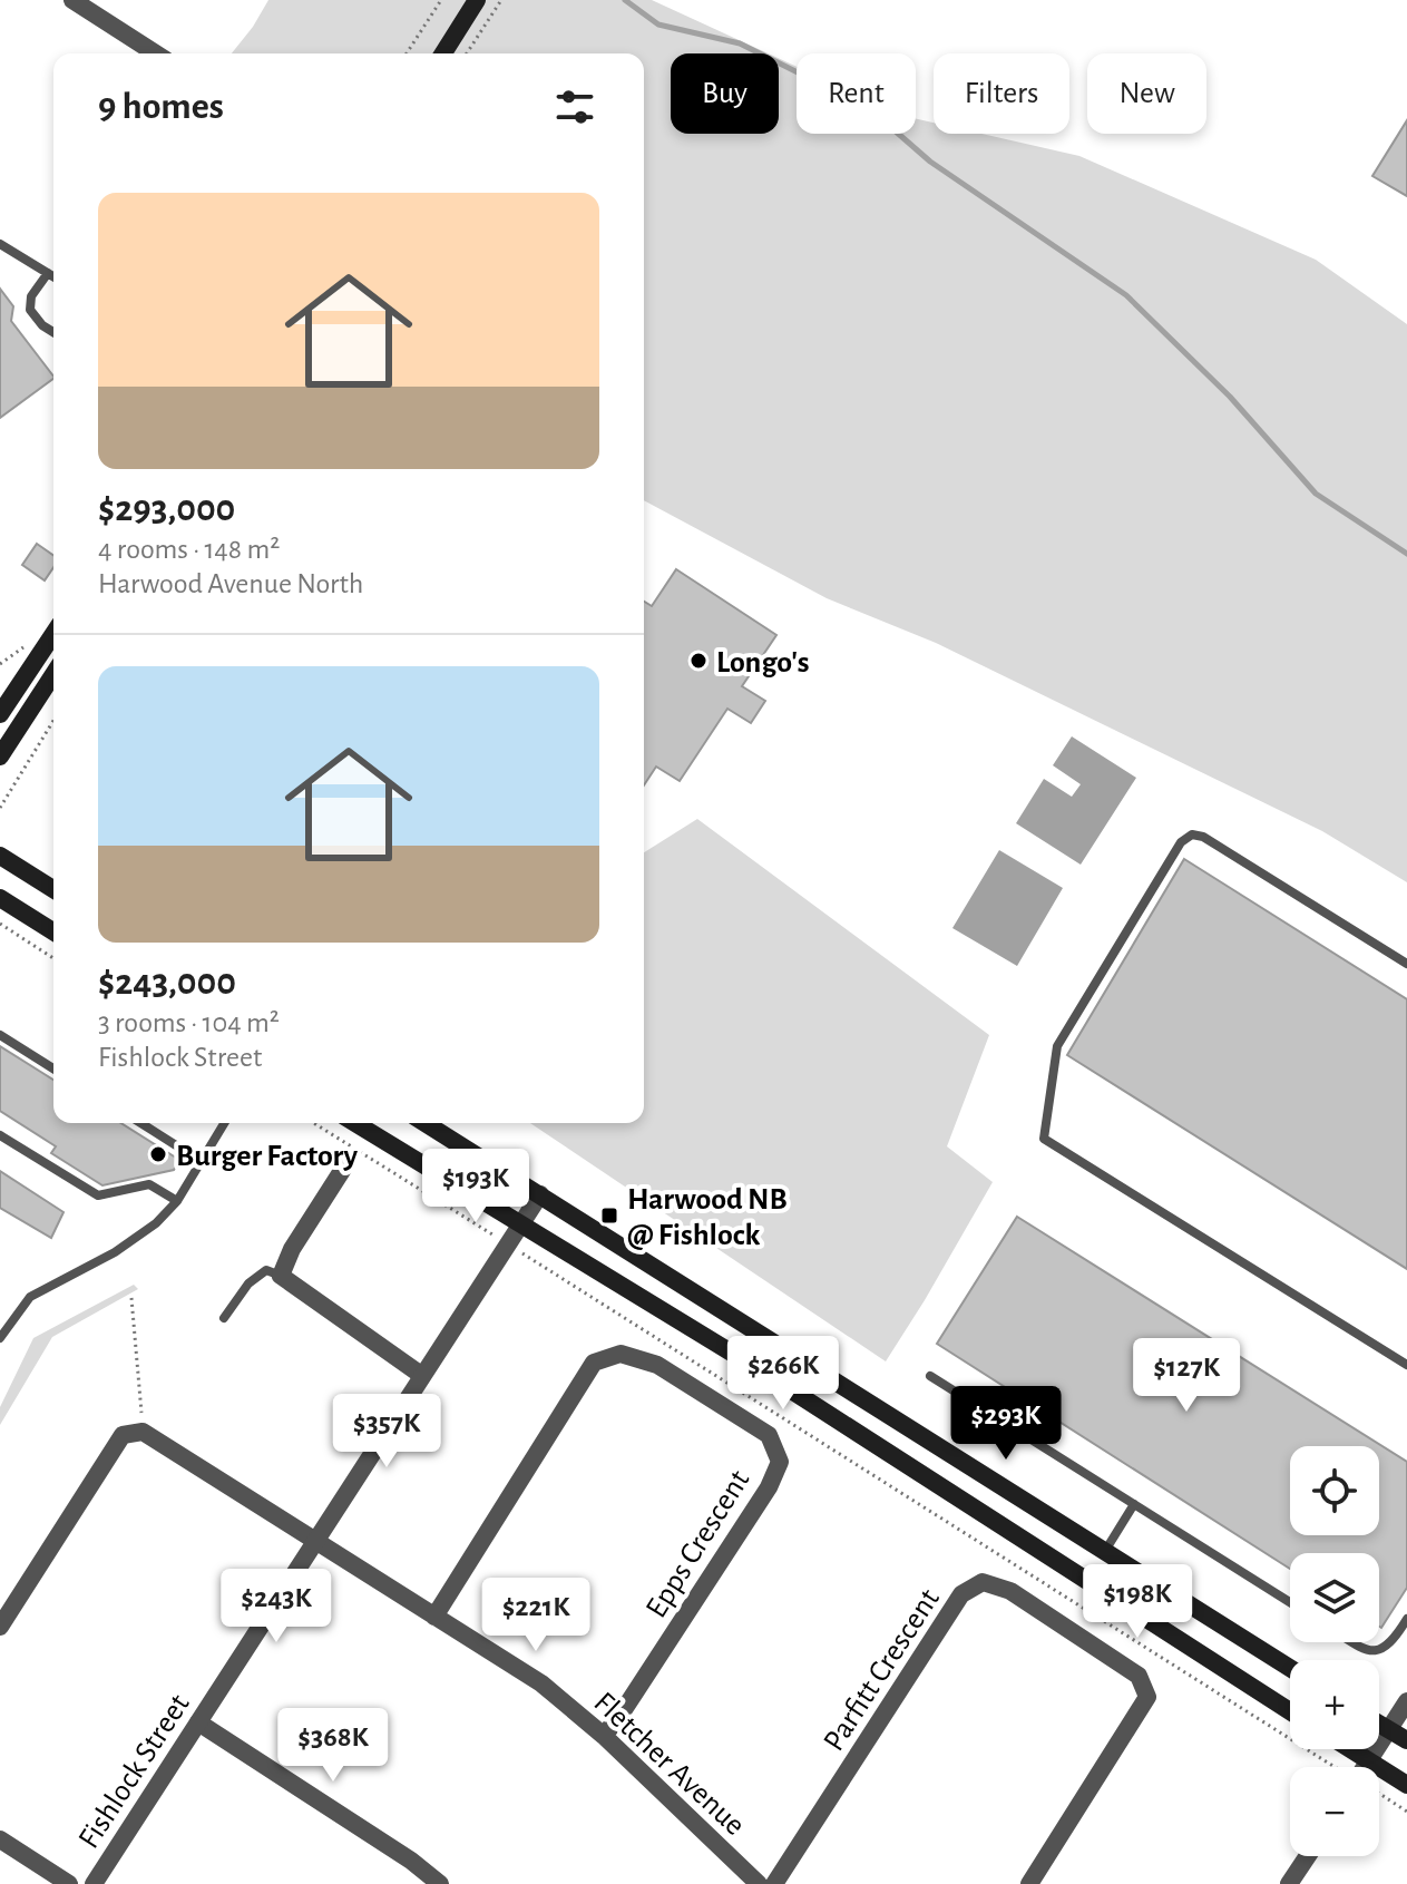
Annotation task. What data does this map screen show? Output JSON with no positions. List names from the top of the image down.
{
  "streets": {
    "street": [
      "Epps Crescent",
      "Parfitt Crescent",
      "Fletcher Avenue",
      "Fishlock Street"
    ]
  },
  "crossings": [
    ["Epps Crescent", "Fletcher Avenue"],
    ["Fletcher Avenue", "Fishlock Street"]
  ],
  "places": {
    "other": ["Longo's", "Burger Factory"],
    "transit": ["Harwood NB @ Fishlock"]
  },
  "page": {
    "chip": [
      "Buy",
      "Rent",
      "Filters",
      "New"
    ],
    "heading": "9 homes",
    "list": [
      {
        "name": "$293,000",
        "note": "4 rooms · 148 m² · Harwood Avenue North"
      },
      {
        "name": "$243,000",
        "note": "3 rooms · 104 m² · Fishlock Street"
      }
    ],
    "price": [
      "$193K",
      "$266K",
      "$127K",
      "$293K",
      "$357K",
      "$198K",
      "$243K",
      "$221K",
      "$368K"
    ],
    "map_buttons": ["+", "−"]
  }
}
